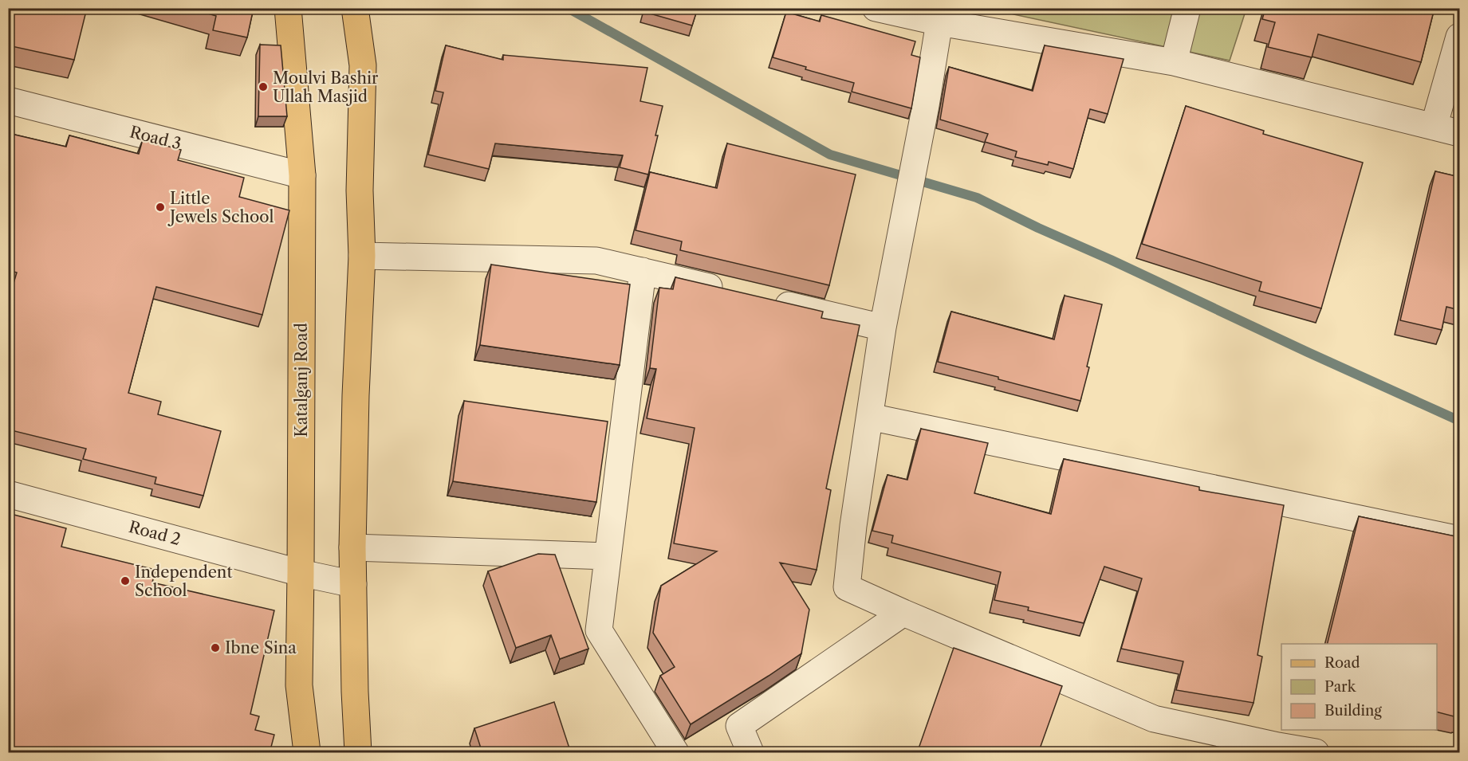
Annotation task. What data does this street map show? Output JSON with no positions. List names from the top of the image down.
{
  "streets": {
    "main road": ["Katalganj Road"],
    "street": ["Road 3", "Road 2"]
  },
  "crossings": [
    ["Road 3", "Katalganj Road"],
    ["Katalganj Road", "Road 2"]
  ],
  "places": [
    "Moulvi Bashir Ullah Masjid",
    "Little Jewels School",
    "Independent School",
    "Ibne Sina"
  ],
  "legend": ["Road", "Park", "Building"]
}
